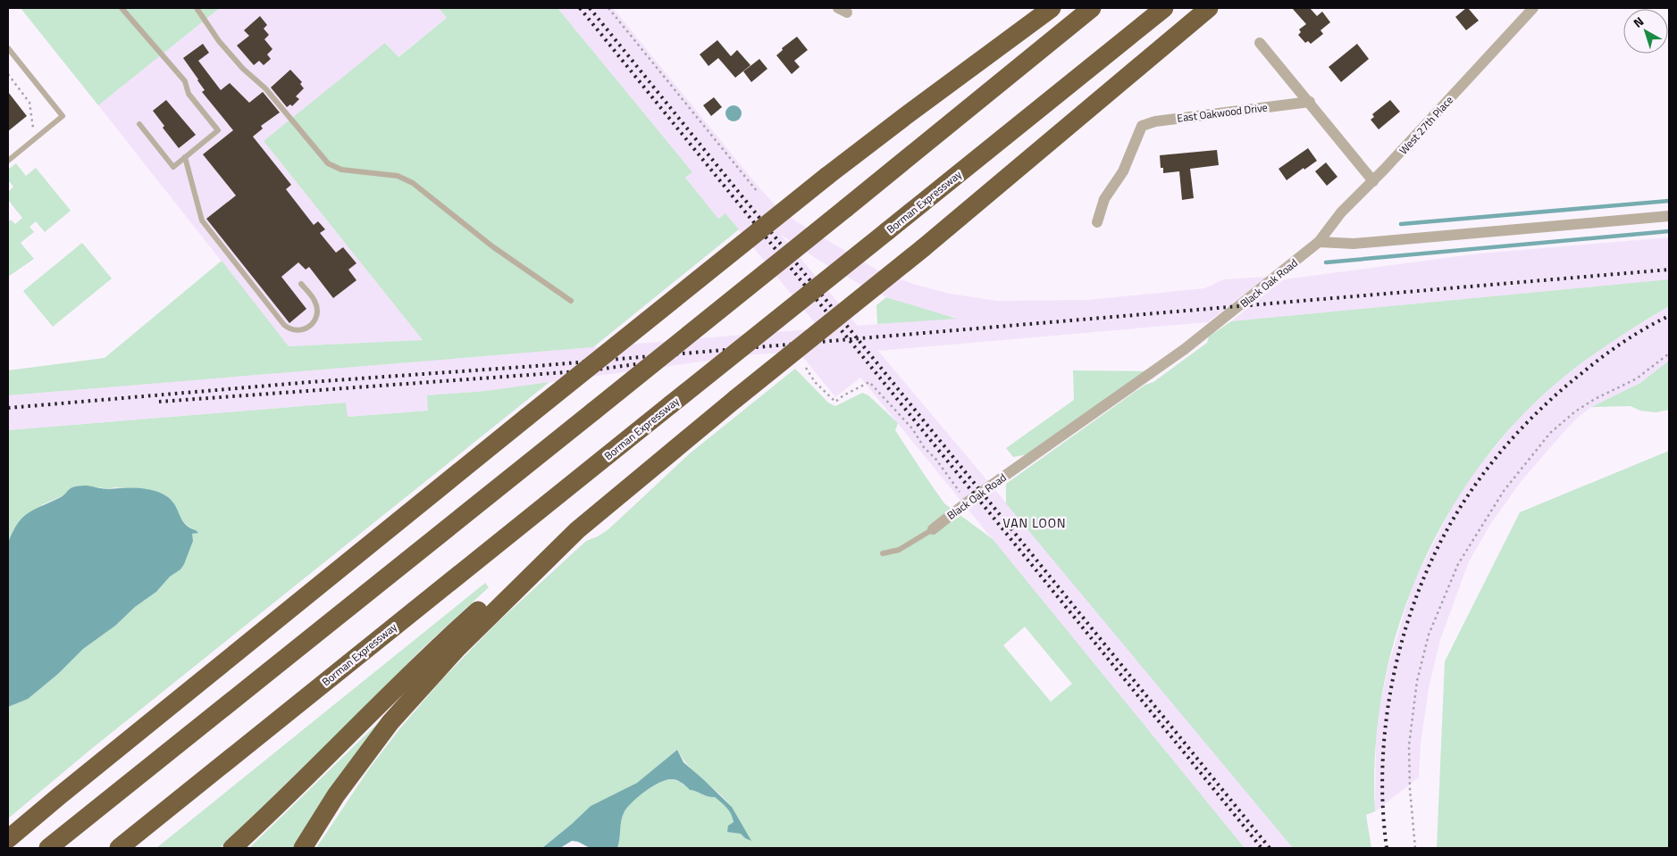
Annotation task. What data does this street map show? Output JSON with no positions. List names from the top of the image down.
{
  "streets": {
    "highway": ["Borman Expressway"],
    "street": ["East Oakwood Drive", "West 27th Place", "Black Oak Road"]
  },
  "crossings": [
    ["West 27th Place", "Black Oak Road"]
  ],
  "districts": ["VAN LOON"],
  "north": "top left"
}
